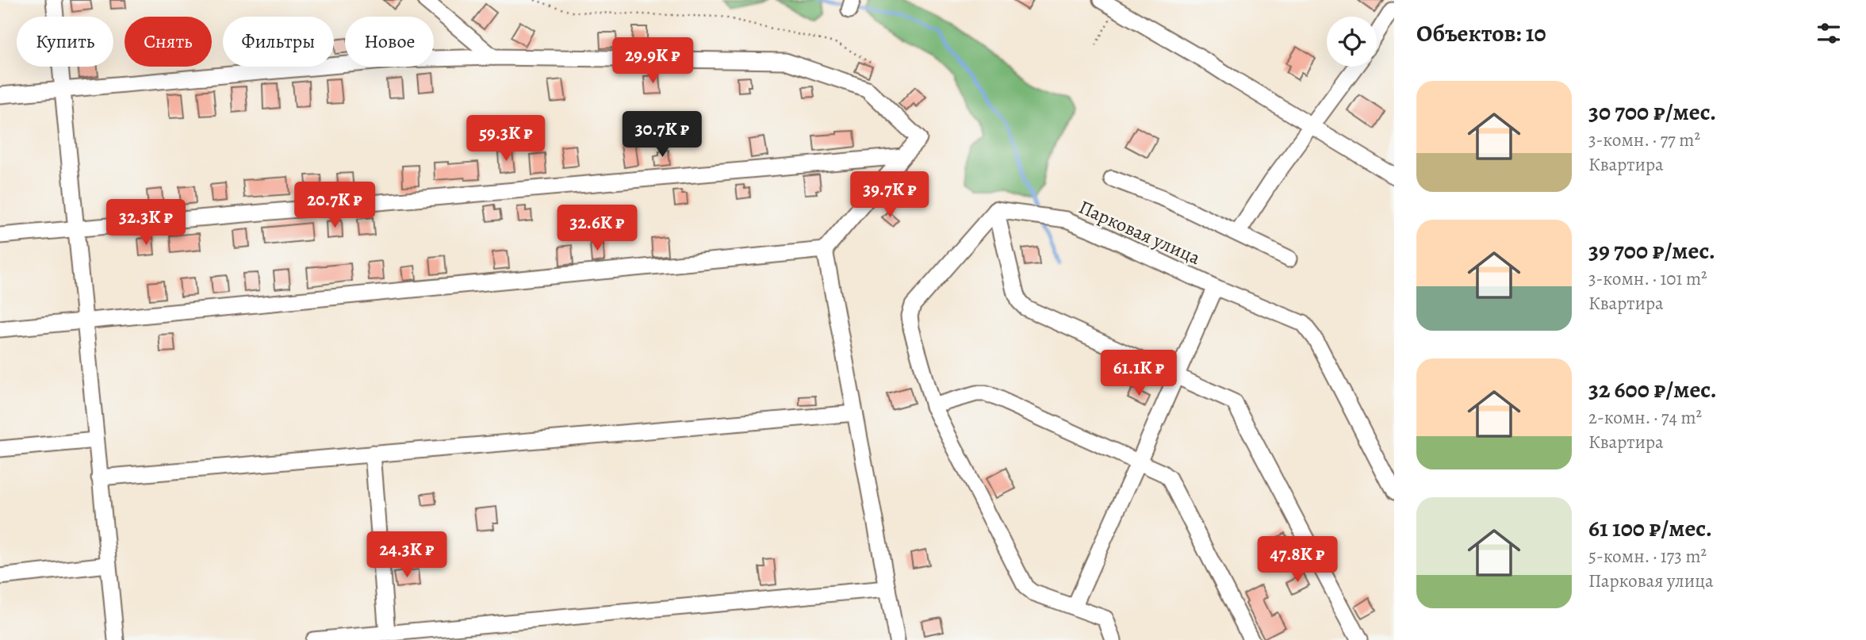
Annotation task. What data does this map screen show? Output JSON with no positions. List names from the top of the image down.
{
  "streets": {
    "street": ["Парковая улица"]
  },
  "page": {
    "heading": "Объектов: 10",
    "chip": [
      "Купить",
      "Снять",
      "Фильтры",
      "Новое"
    ],
    "price": [
      "29.9K ₽",
      "30.7K ₽",
      "59.3K ₽",
      "39.7K ₽",
      "20.7K ₽",
      "32.3K ₽",
      "32.6K ₽",
      "61.1K ₽",
      "24.3K ₽",
      "47.8K ₽"
    ],
    "list": [
      {
        "name": "30 700 ₽/мес.",
        "note": "3-комн. · 77 m² · Квартира"
      },
      {
        "name": "39 700 ₽/мес.",
        "note": "3-комн. · 101 m² · Квартира"
      },
      {
        "name": "32 600 ₽/мес.",
        "note": "2-комн. · 74 m² · Квартира"
      },
      {
        "name": "61 100 ₽/мес.",
        "note": "5-комн. · 173 m² · Парковая улица"
      }
    ]
  }
}
